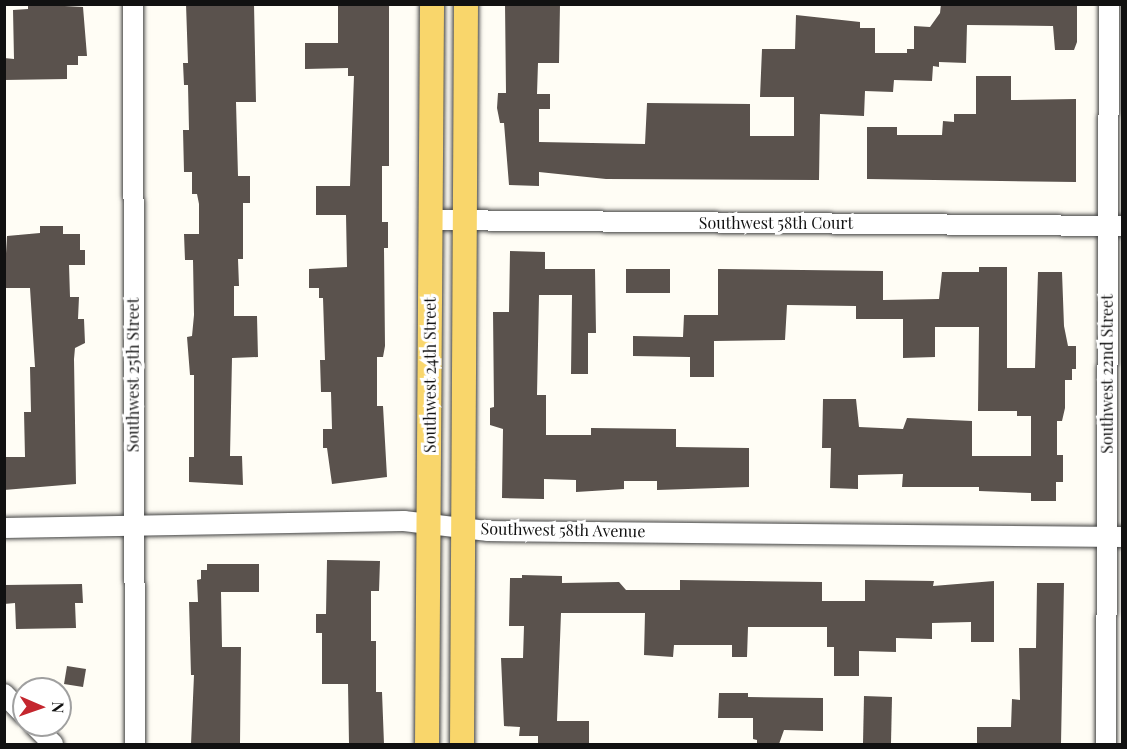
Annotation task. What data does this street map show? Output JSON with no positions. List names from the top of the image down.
{
  "streets": {
    "main road": ["Southwest 24th Street"],
    "street": [
      "Southwest 58th Court",
      "Southwest 22nd Street",
      "Southwest 25th Street",
      "Southwest 58th Avenue"
    ]
  },
  "crossings": [
    ["Southwest 58th Court", "Southwest 22nd Street"],
    ["Southwest 58th Court", "Southwest 24th Street"],
    ["Southwest 22nd Street", "Southwest 58th Avenue"],
    ["Southwest 25th Street", "Southwest 58th Avenue"],
    ["Southwest 24th Street", "Southwest 58th Avenue"]
  ],
  "north": "right"
}
